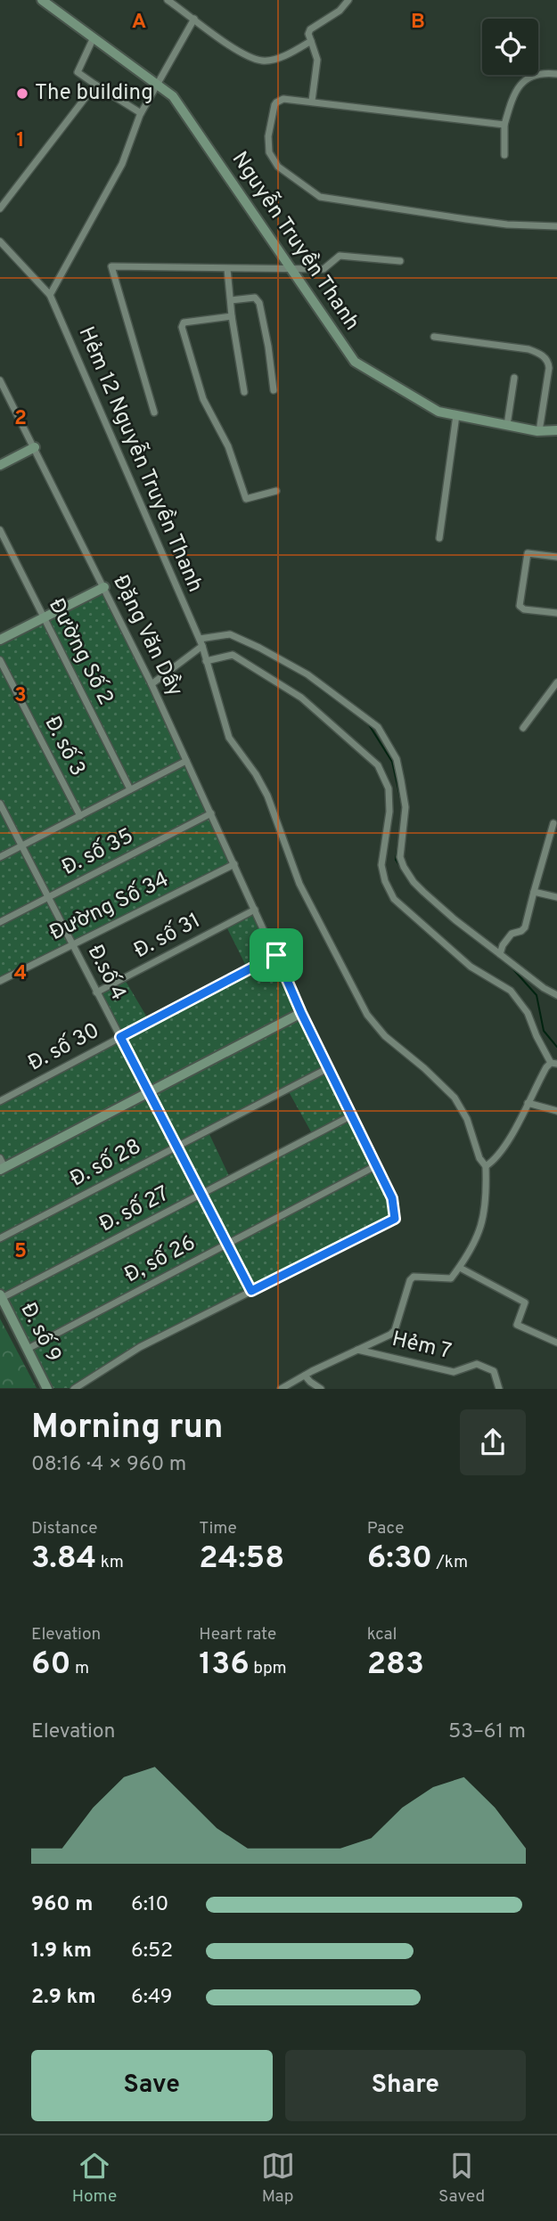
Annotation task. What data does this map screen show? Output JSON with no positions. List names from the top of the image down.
{
  "streets": {
    "street": [
      "Nguyễn Truyền Thanh",
      "Hẻm 12 Nguyễn Truyền Thanh",
      "Đặng Văn Dầy",
      "Đường Số 2",
      "Đ. số 3",
      "Đ. số 35",
      "Đường Số 34",
      "Đ. số 31",
      "Đ.số 4",
      "Đ. số 30",
      "Đ. số 28",
      "Đ. số 27",
      "Đ, số 26",
      "Đ. số 9",
      "Hẻm 7"
    ]
  },
  "crossings": [
    ["Đặng Văn Dầy", "Đ. số 35"],
    ["Đặng Văn Dầy", "Đường Số 34"],
    ["Đặng Văn Dầy", "Đ. số 31"],
    ["Đặng Văn Dầy", "Đ. số 30"],
    ["Đặng Văn Dầy", "Đ. số 28"],
    ["Đặng Văn Dầy", "Đ. số 27"],
    ["Đặng Văn Dầy", "Đ, số 26"],
    ["Đ. số 35", "Đ.số 4"],
    ["Đường Số 34", "Đ.số 4"],
    ["Đ. số 31", "Đ.số 4"],
    ["Đ.số 4", "Đ. số 30"],
    ["Đ.số 4", "Đ. số 28"],
    ["Đ.số 4", "Đ. số 27"],
    ["Đ.số 4", "Đ, số 26"],
    ["Đ. số 27", "Đ. số 9"],
    ["Đ, số 26", "Đ. số 9"]
  ],
  "places": ["The building"],
  "page": {
    "heading": ["Morning run", "08:16 · 4 × 960 m"],
    "stats": [
      ["Distance", "3.84 km"],
      ["Time", "24:58"],
      ["Pace", "6:30 /km"],
      ["Elevation", "60 m"],
      ["Heart rate", "136 bpm"],
      ["kcal", "283"]
    ],
    "chart": ["Elevation", "53–61 m"],
    "list": [
      {
        "name": "960 m",
        "note": "6:10"
      },
      {
        "name": "1.9 km",
        "note": "6:52"
      },
      {
        "name": "2.9 km",
        "note": "6:49"
      }
    ],
    "buttons": ["Save", "Share"],
    "tabs": ["Home", "Map", "Saved"]
  },
  "grid": {
    "columns": ["A", "B"],
    "rows": [
      "1",
      "2",
      "3",
      "4",
      "5"
    ]
  }
}
